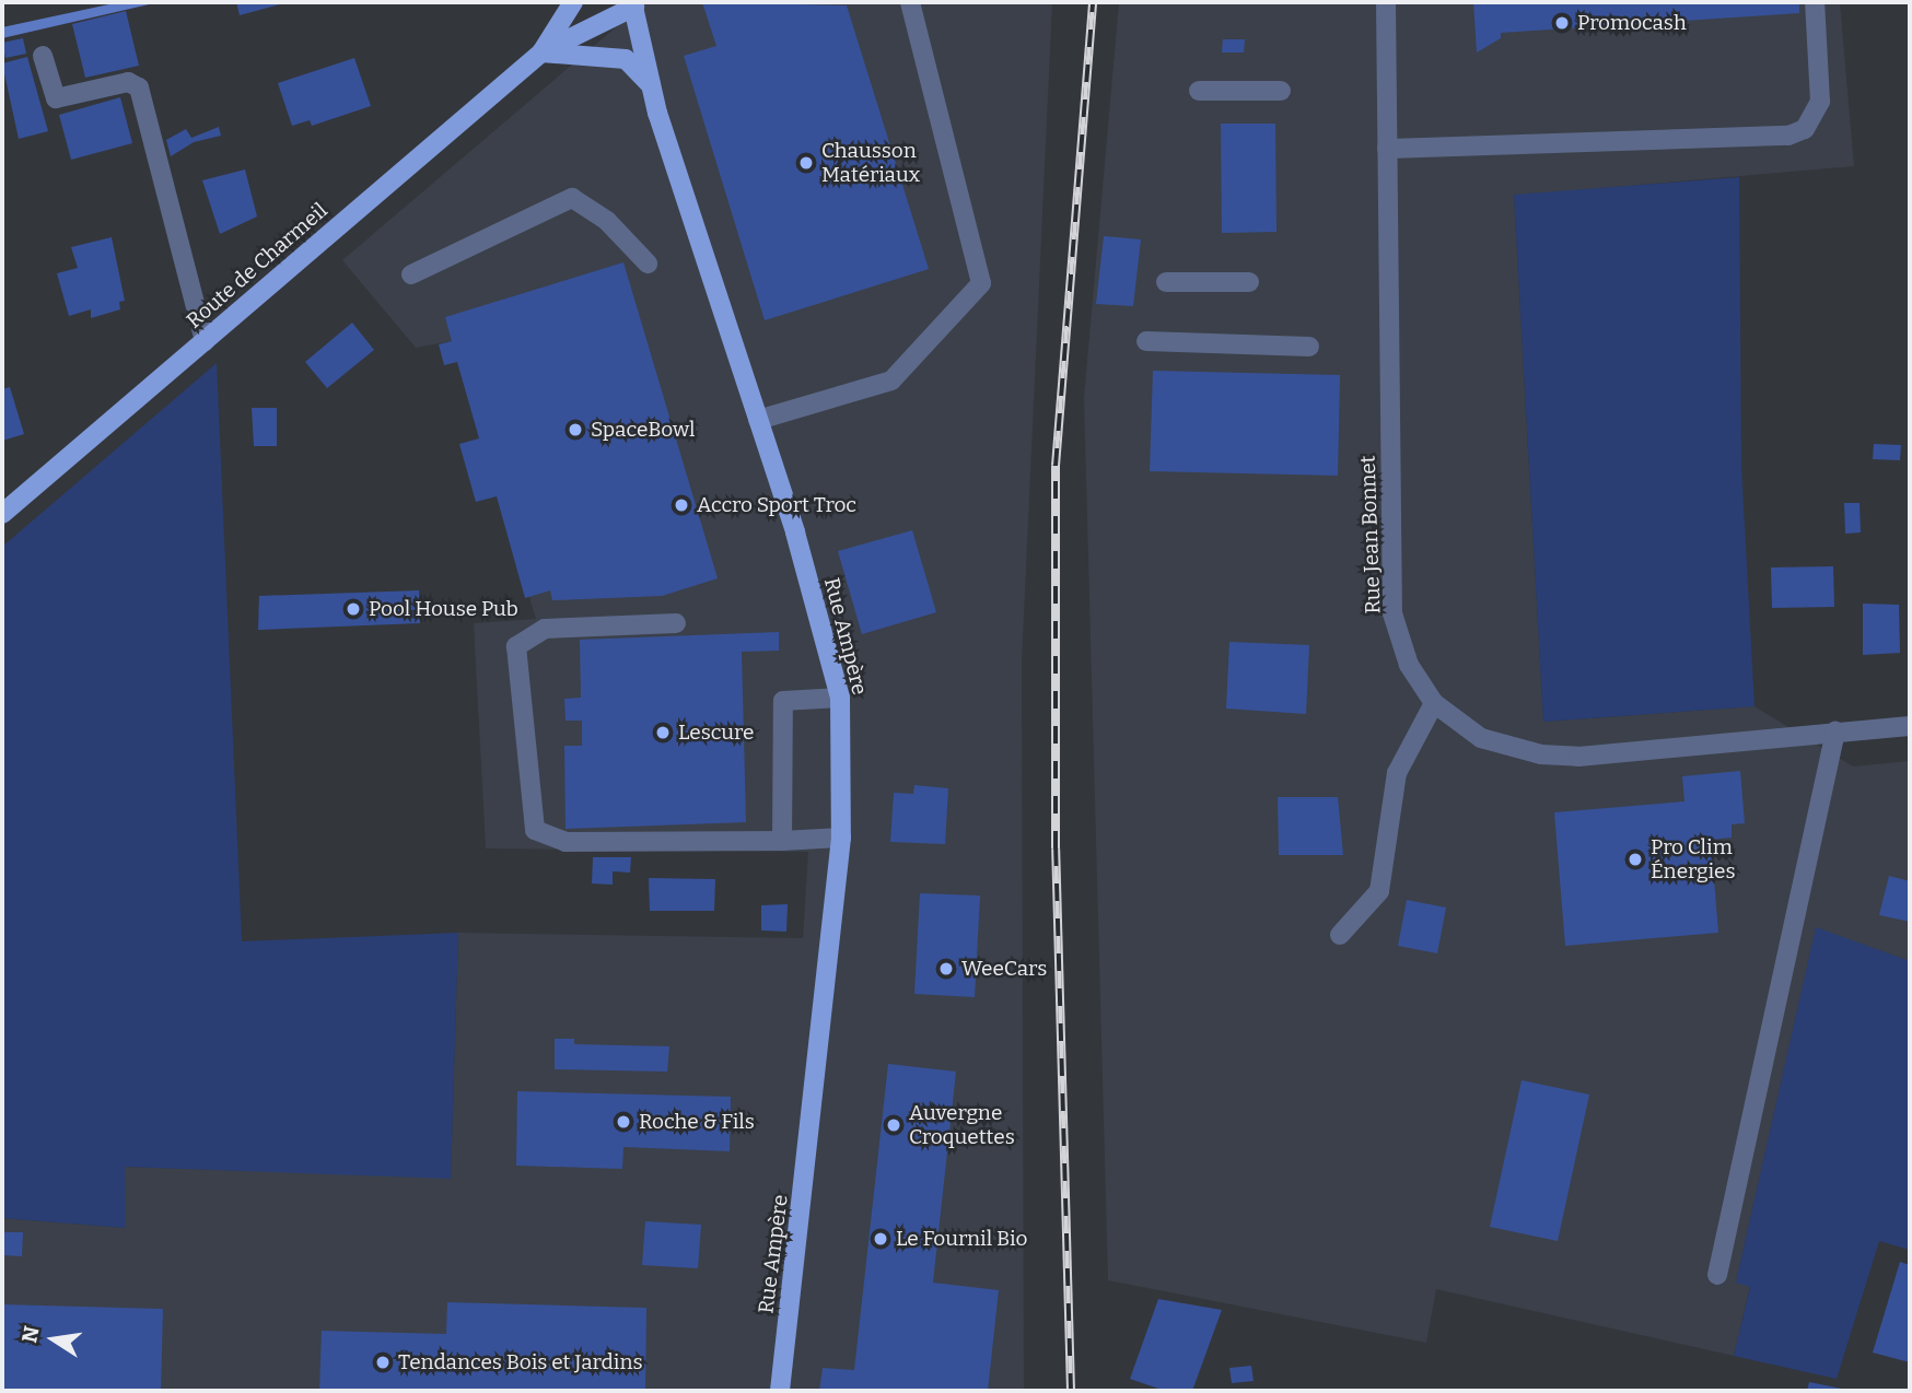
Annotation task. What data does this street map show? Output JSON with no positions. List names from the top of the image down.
{
  "streets": {
    "main road": ["Route de Charmeil", "Rue Ampère"],
    "street": ["Rue Jean Bonnet"]
  },
  "crossings": [
    ["Route de Charmeil", "Rue Ampère"]
  ],
  "places": [
    "Promocash",
    "Chausson Matériaux",
    "SpaceBowl",
    "Accro Sport Troc",
    "Pool House Pub",
    "Lescure",
    "Pro Clim Énergies",
    "WeeCars",
    "Roche & Fils",
    "Auvergne Croquettes",
    "Le Fournil Bio",
    "Tendances Bois et Jardins"
  ],
  "north": "left"
}
